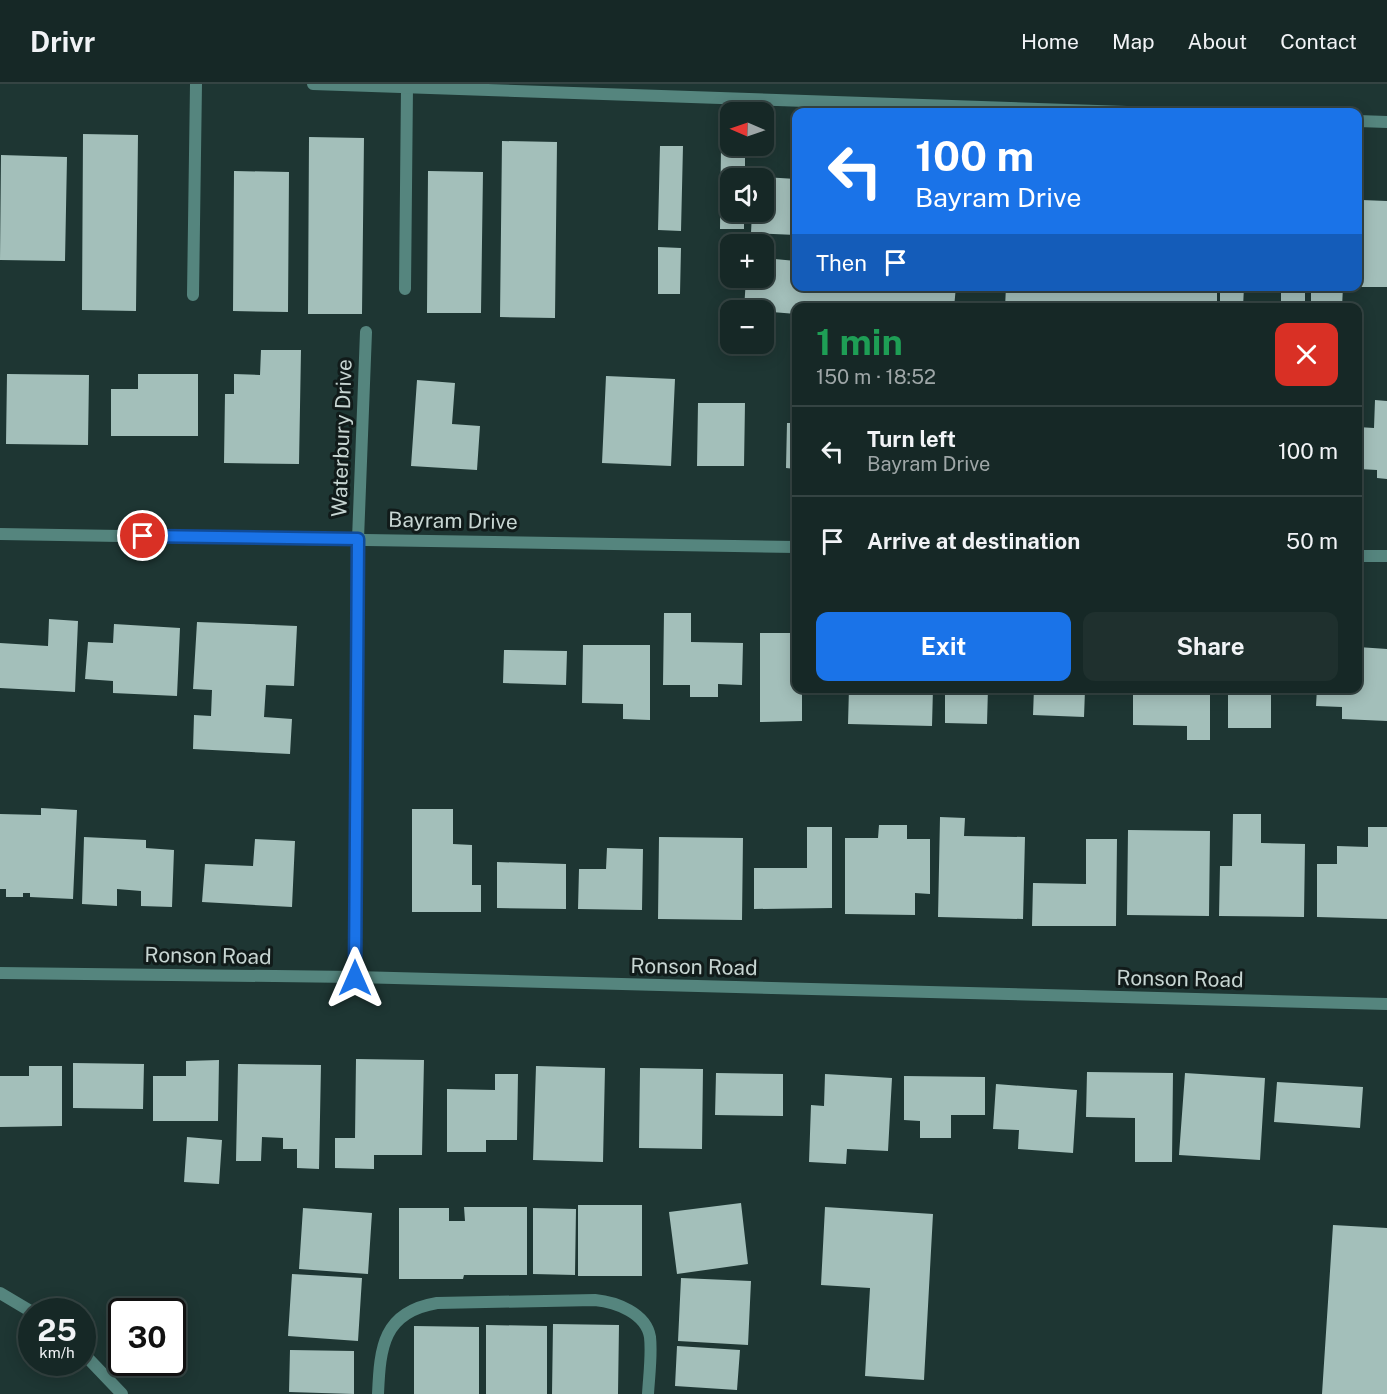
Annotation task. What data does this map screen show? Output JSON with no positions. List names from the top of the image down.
{
  "streets": {
    "street": ["Waterbury Drive", "Bayram Drive", "Ronson Road"]
  },
  "crossings": [
    ["Waterbury Drive", "Bayram Drive"],
    ["Waterbury Drive", "Ronson Road"]
  ],
  "north": "left",
  "page": {
    "header": "Drivr",
    "nav": [
      "Home",
      "Map",
      "About",
      "Contact"
    ],
    "map_buttons": ["+", "−"],
    "turn": ["100 m", "Bayram Drive"],
    "then": "Then",
    "heading": ["1 min", "150 m · 18:52"],
    "list": [
      {
        "name": "Turn left",
        "note": "Bayram Drive",
        "value": "100 m"
      },
      {
        "name": "Arrive at destination",
        "value": "50 m"
      }
    ],
    "buttons": ["Exit", "Share"],
    "speed": "25 km/h",
    "limit": "30"
  }
}
